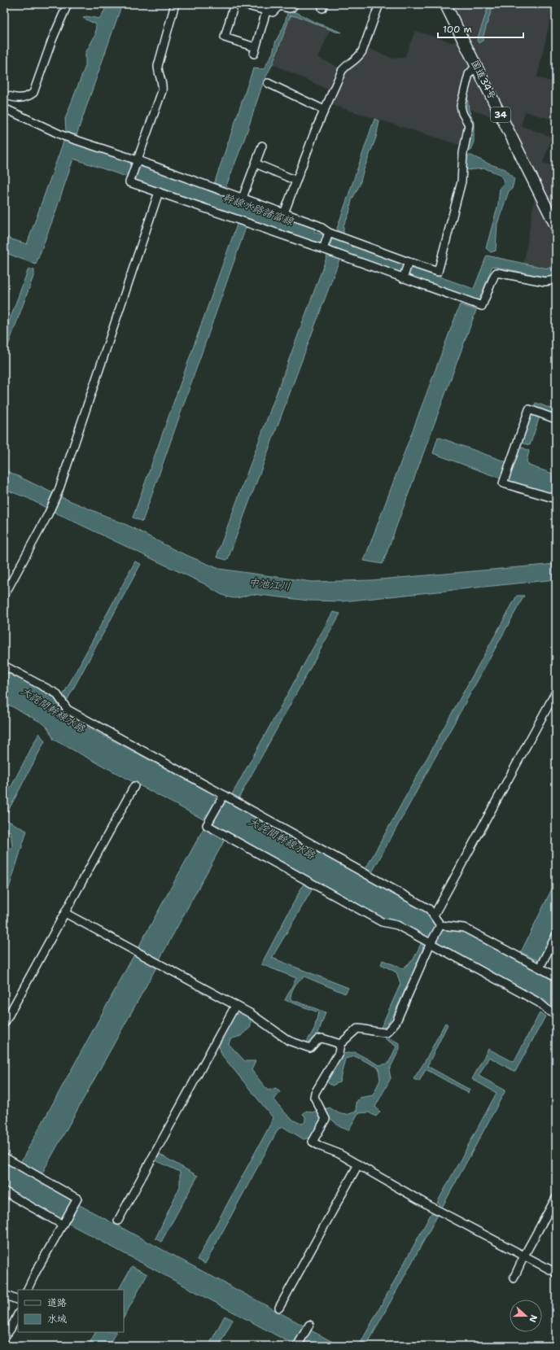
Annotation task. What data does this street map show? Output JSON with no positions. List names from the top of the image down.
{
  "streets": {
    "highway": ["国道34号", "34"]
  },
  "water": ["幹線水路諸富線", "中池江川", "大詫間幹線水路"],
  "legend": ["道路", "水域"],
  "scale_bar": "100 m",
  "north": "right"
}
